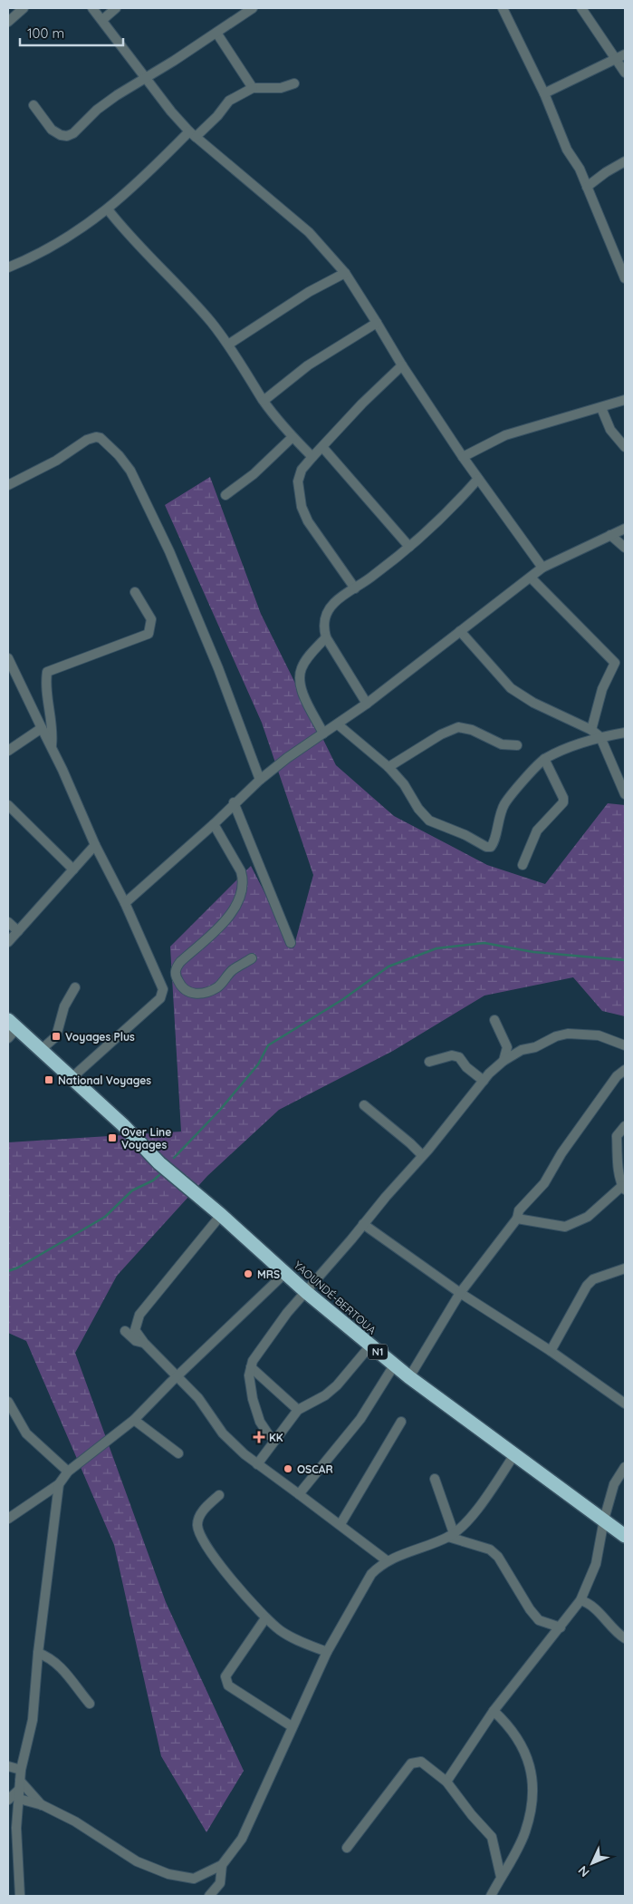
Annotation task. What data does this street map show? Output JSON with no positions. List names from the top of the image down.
{
  "streets": {
    "highway": ["YAOUNDÉ-BERTOUA", "N1"]
  },
  "crossings": [
    ["YAOUNDÉ-BERTOUA", "N1"]
  ],
  "places": {
    "transit": ["Voyages Plus", "National Voyages", "Over Line Voyages"],
    "other": ["MRS", "OSCAR"],
    "health": ["KK"]
  },
  "scale_bar": "100 m",
  "north": "bottom left"
}
